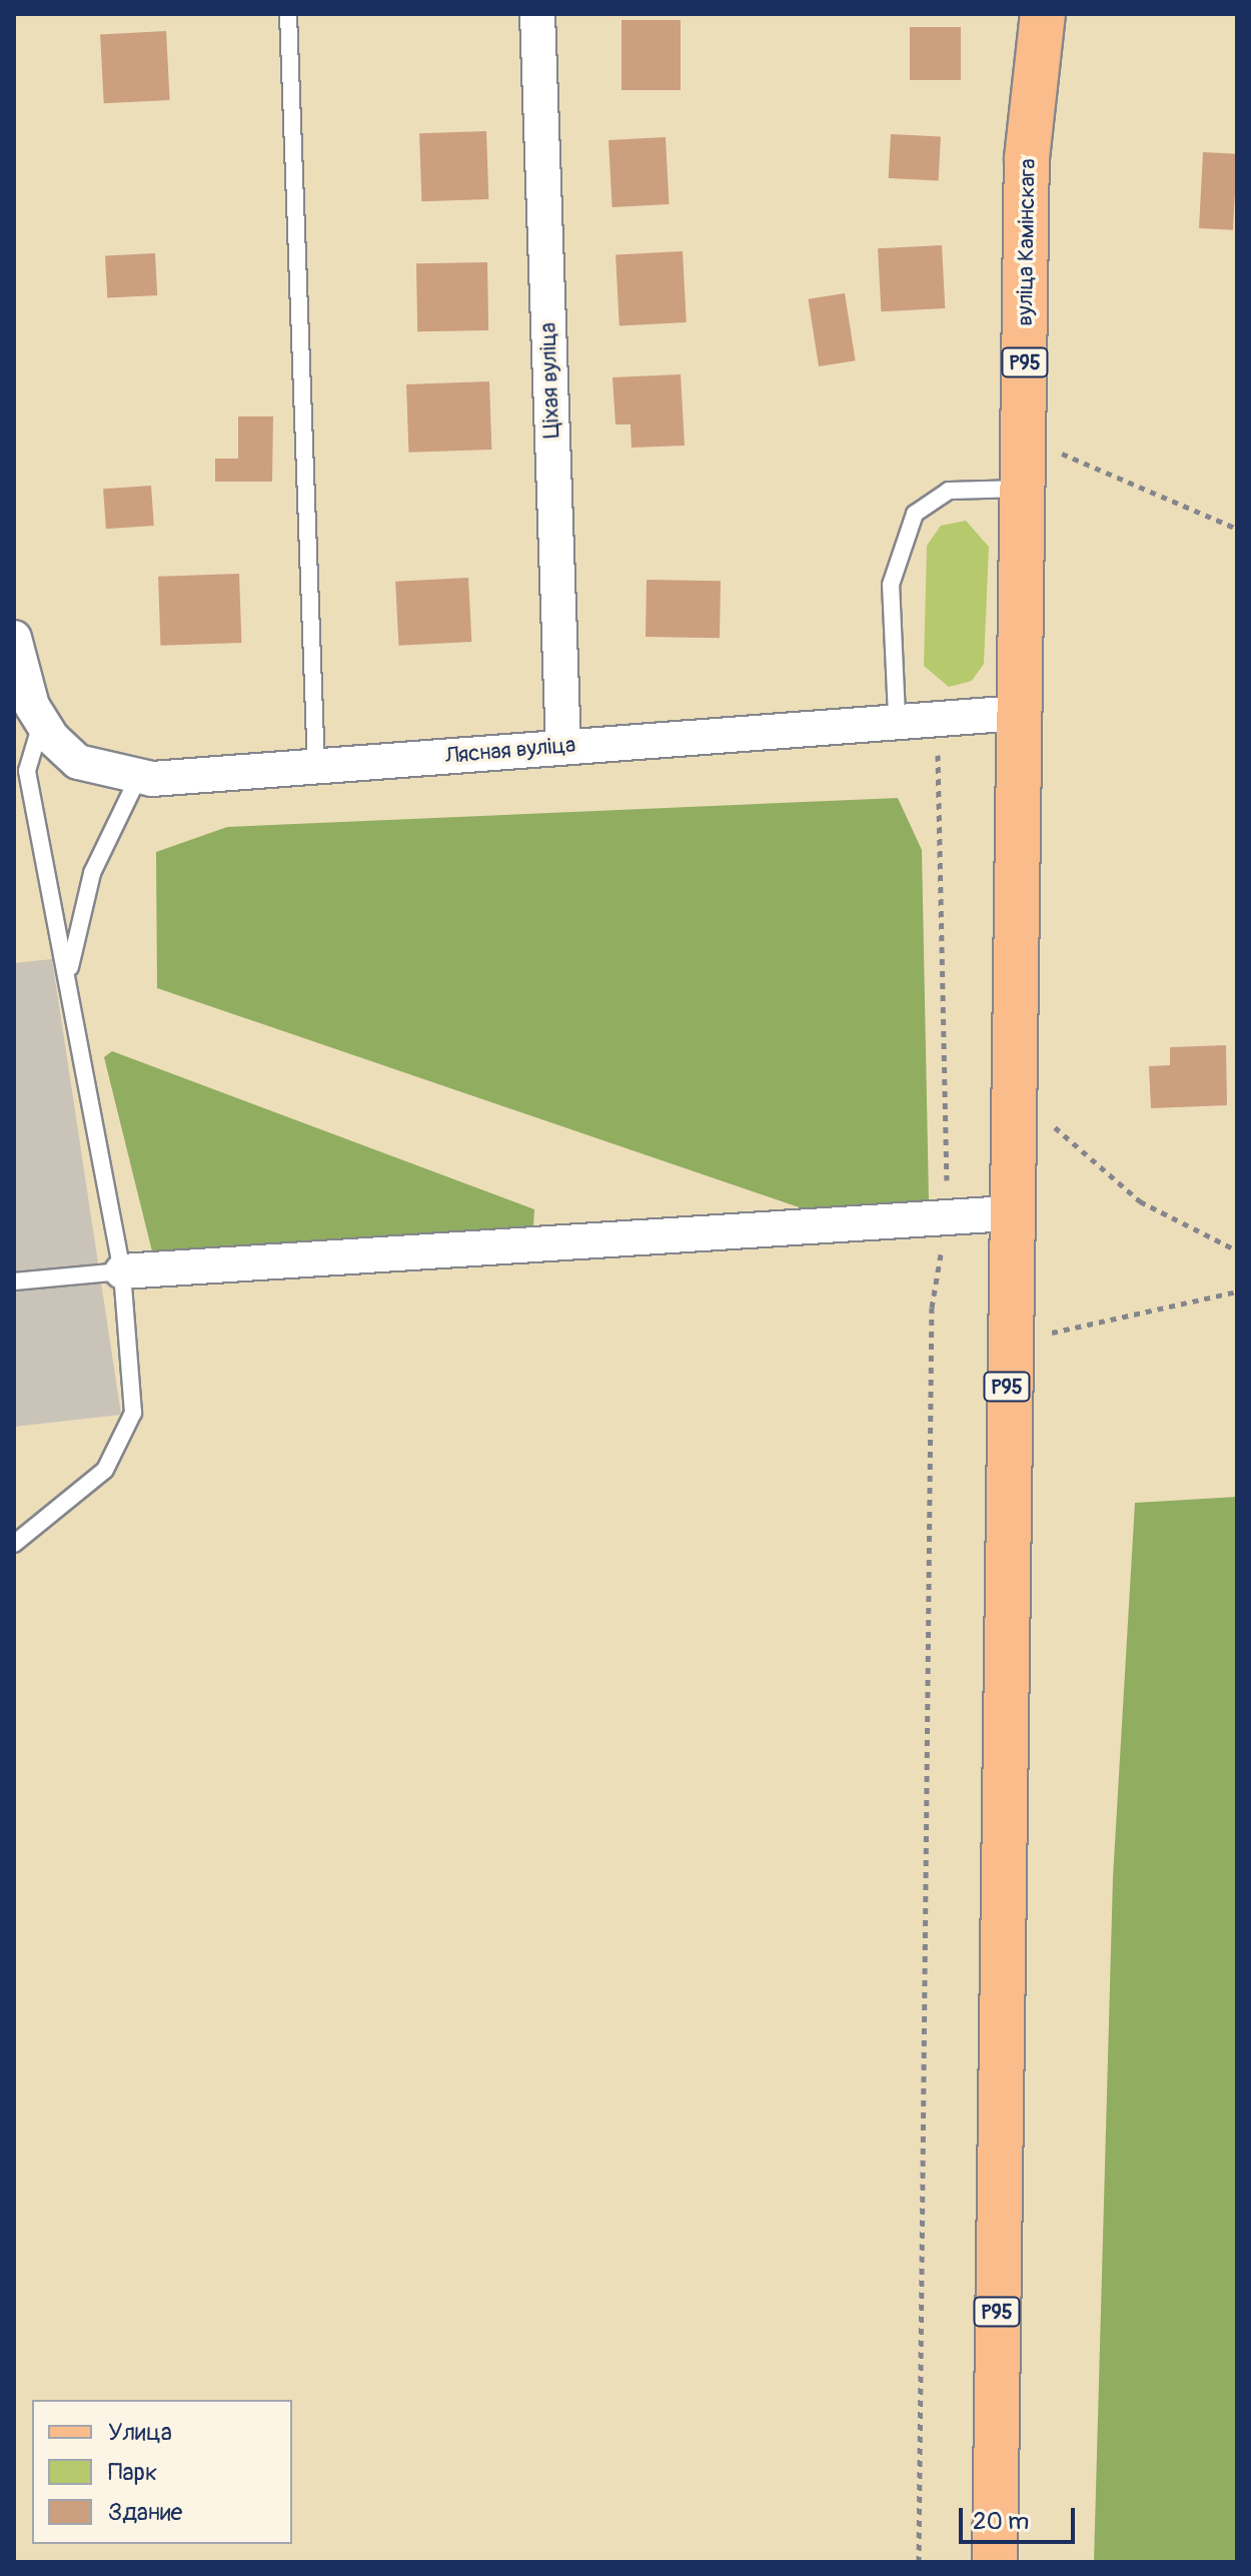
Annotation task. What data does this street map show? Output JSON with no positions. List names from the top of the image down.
{
  "streets": {
    "main road": ["вуліца Камінскага", "Р95"],
    "street": ["Ціхая вуліца", "Лясная вуліца"]
  },
  "crossings": [
    ["вуліца Камінскага", "Р95"],
    ["вуліца Камінскага", "Лясная вуліца"],
    ["Р95", "Лясная вуліца"],
    ["Ціхая вуліца", "Лясная вуліца"]
  ],
  "legend": ["Улица", "Парк", "Здание"],
  "scale_bar": "20 m"
}
